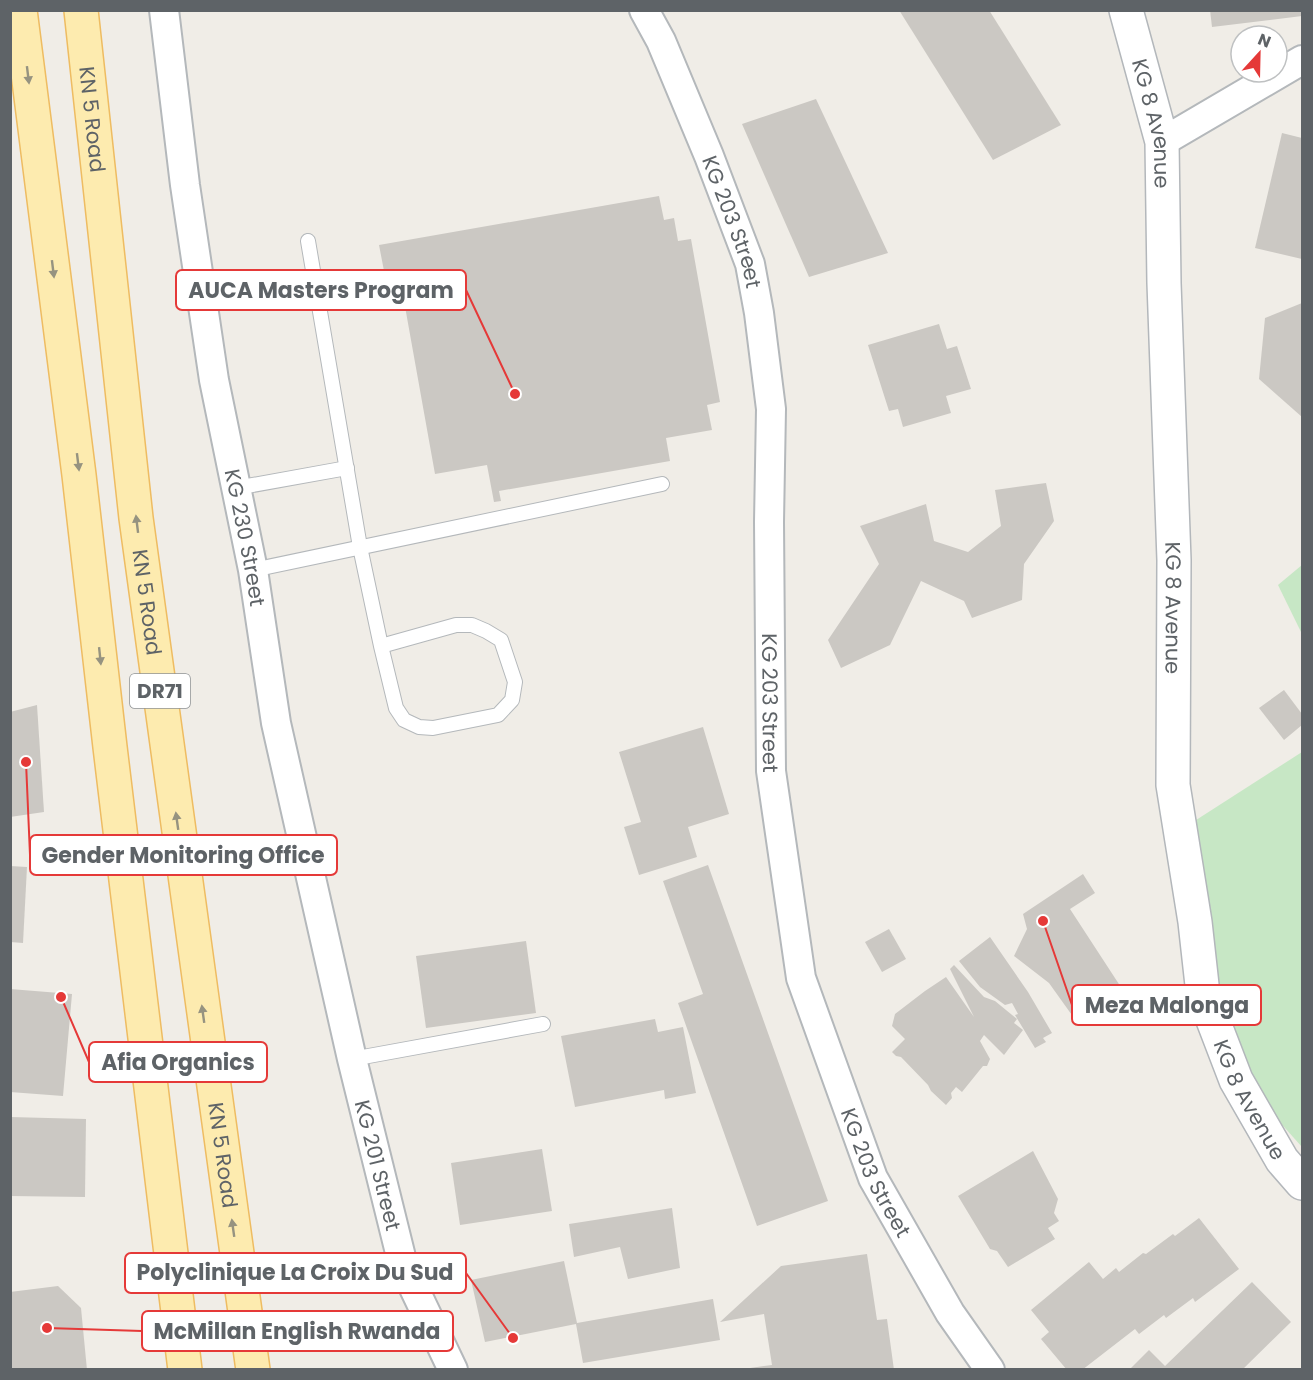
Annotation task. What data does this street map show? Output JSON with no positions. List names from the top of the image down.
{
  "streets": {
    "main road": ["KN 5 Road", "DR71"],
    "street": [
      "KG 8 Avenue",
      "KG 203 Street",
      "KG 230 Street",
      "KG 201 Street"
    ]
  },
  "crossings": [
    ["KG 230 Street", "KG 201 Street"]
  ],
  "places": [
    "AUCA Masters Program",
    "Gender Monitoring Office",
    "Meza Malonga",
    "Afia Organics",
    "McMillan English Rwanda",
    "Polyclinique La Croix Du Sud"
  ],
  "north": "top"
}
